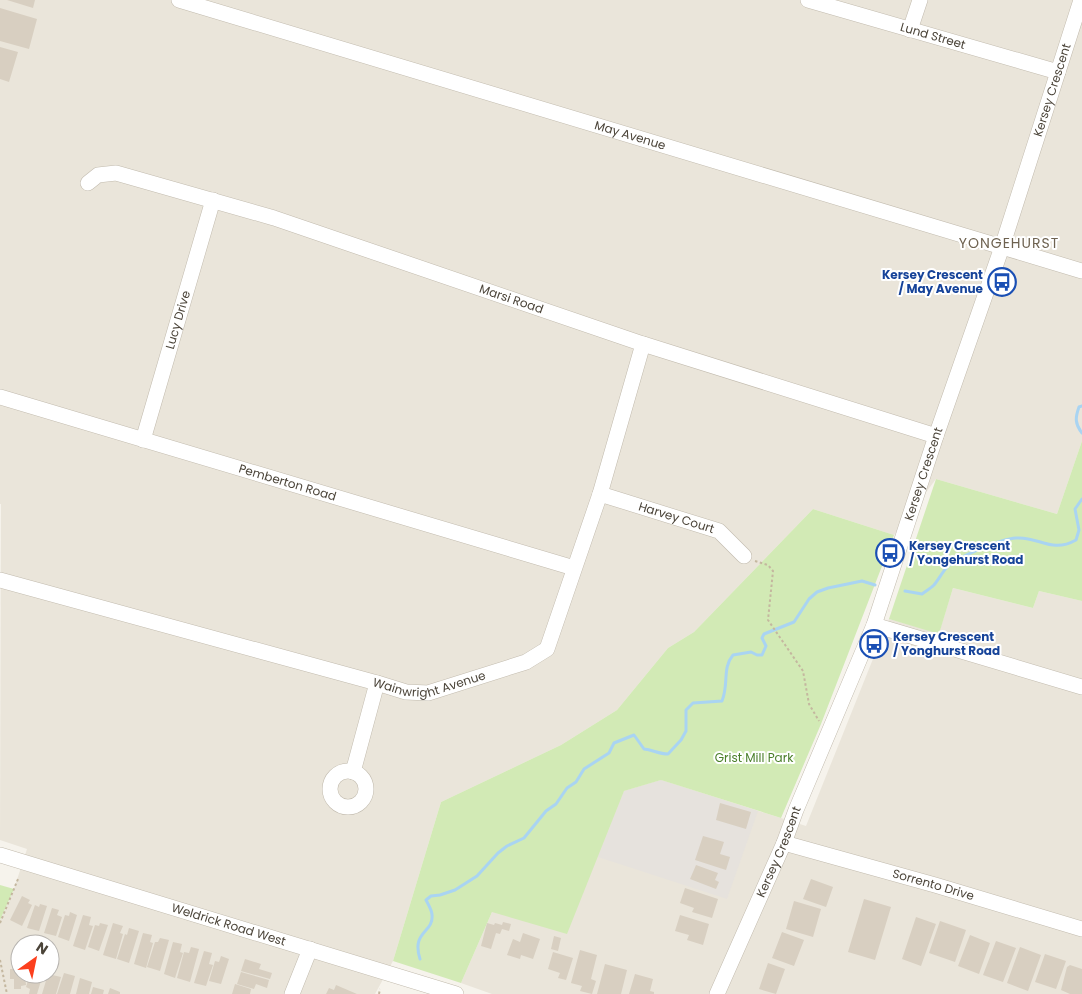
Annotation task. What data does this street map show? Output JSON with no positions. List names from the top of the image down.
{
  "streets": {
    "street": [
      "Lund Street",
      "Kersey Crescent",
      "May Avenue",
      "Marsi Road",
      "Lucy Drive",
      "Pemberton Road",
      "Harvey Court",
      "Wainwright Avenue",
      "Sorrento Drive",
      "Weldrick Road West"
    ]
  },
  "crossings": [
    ["Lund Street", "Kersey Crescent"],
    ["Kersey Crescent", "May Avenue"],
    ["Kersey Crescent", "Marsi Road"],
    ["Kersey Crescent", "Sorrento Drive"],
    ["Marsi Road", "Lucy Drive"],
    ["Marsi Road", "Wainwright Avenue"],
    ["Lucy Drive", "Pemberton Road"],
    ["Pemberton Road", "Wainwright Avenue"],
    ["Harvey Court", "Wainwright Avenue"]
  ],
  "districts": ["YONGEHURST"],
  "parks": ["Grist Mill Park"],
  "places": {
    "bus stop": ["Kersey Crescent / May Avenue", "Kersey Crescent / Yongehurst Road", "Kersey Crescent / Yonghurst Road"]
  },
  "north": "top right"
}
